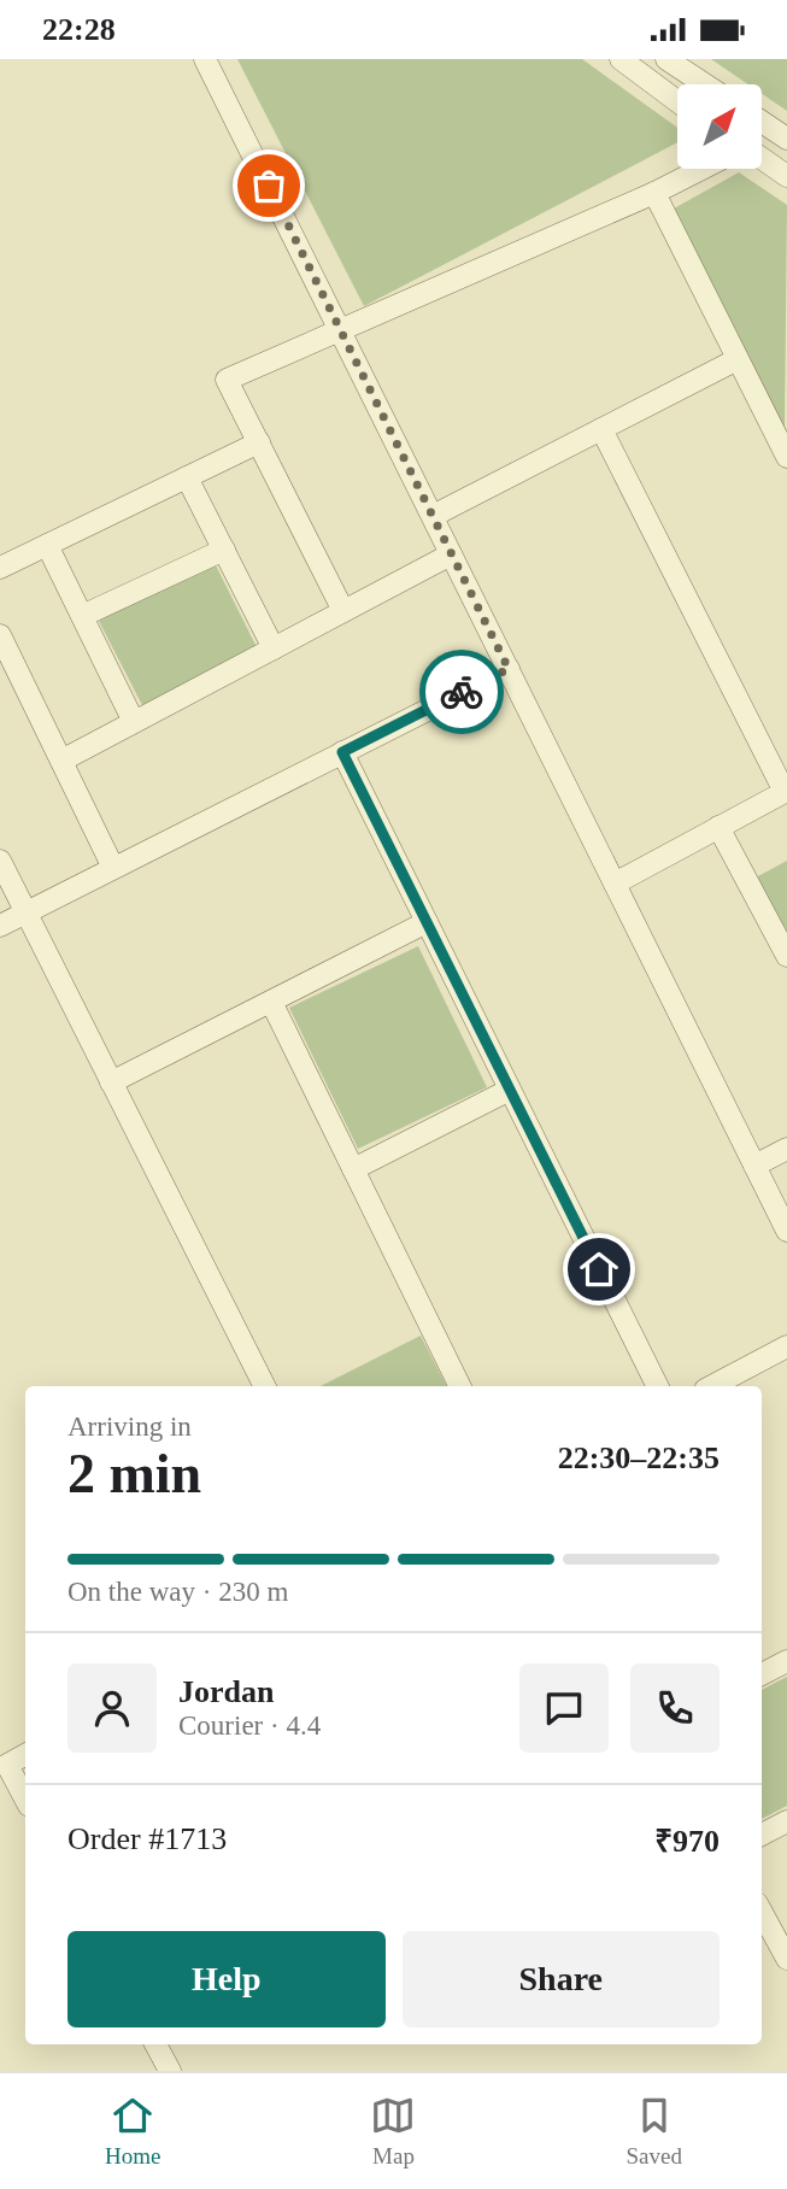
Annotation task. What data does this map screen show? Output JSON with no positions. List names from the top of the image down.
{
  "north": "top right",
  "page": {
    "status": "22:28",
    "heading": ["2 min", "Arriving in", "22:30–22:35"],
    "panel": [
      "Jordan",
      "Courier · 4.4",
      "Order #1713",
      "₹970"
    ],
    "bar": "On the way · 230 m",
    "buttons": ["Help", "Share"],
    "tabs": ["Home", "Map", "Saved"]
  }
}
